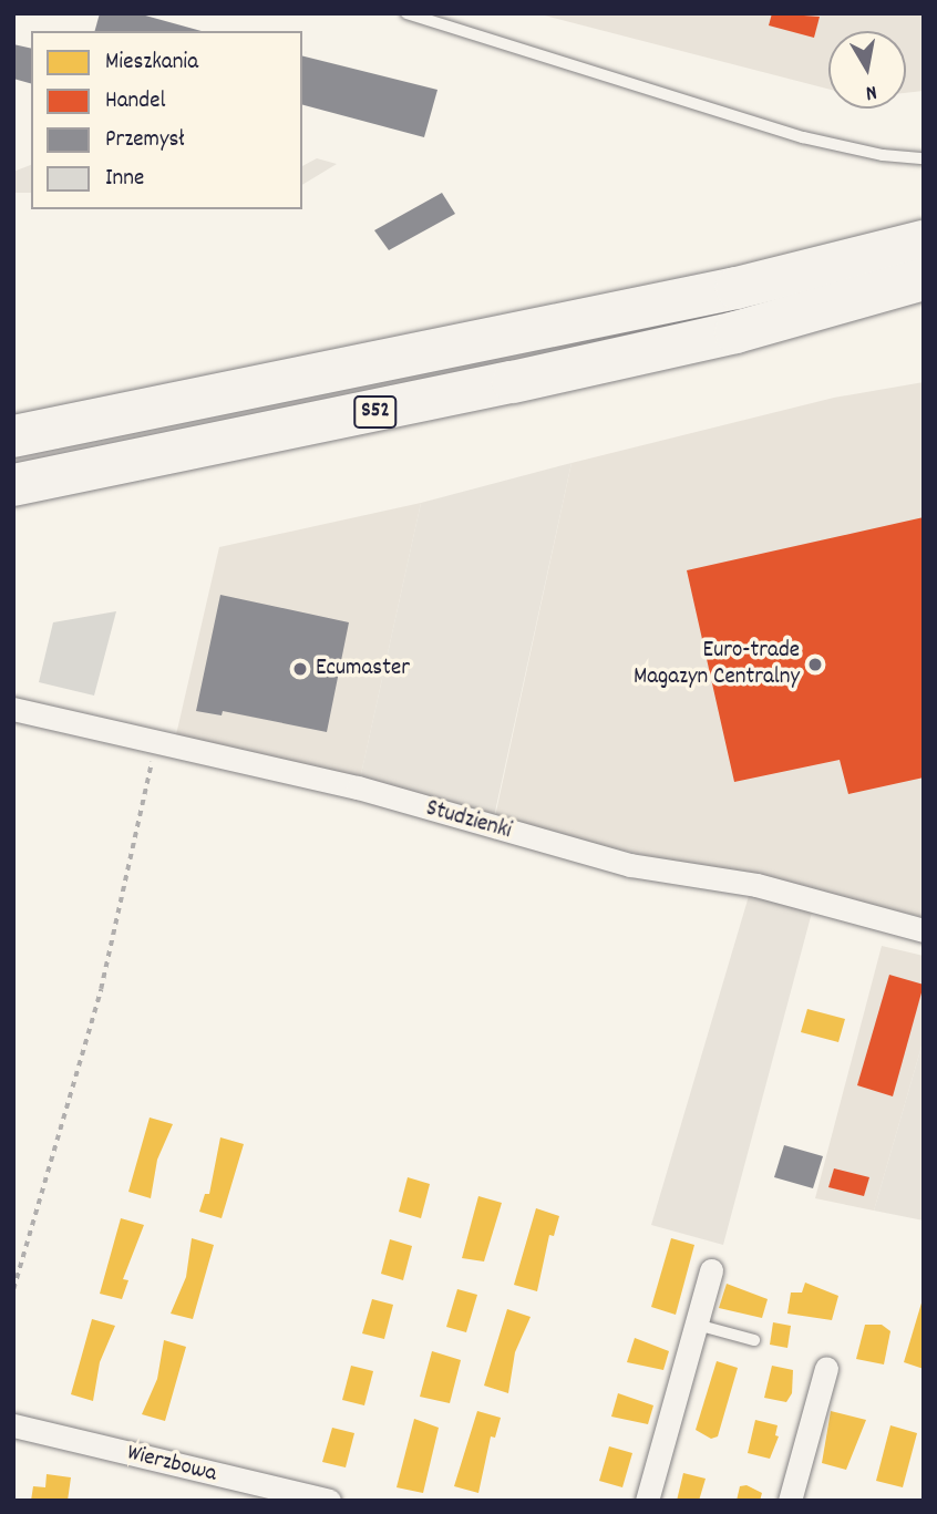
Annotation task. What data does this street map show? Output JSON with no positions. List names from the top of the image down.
{
  "streets": {
    "highway": ["S52"],
    "street": ["Studzienki", "Wierzbowa"]
  },
  "places": ["Euro-trade Magazyn Centralny", "Ecumaster"],
  "legend": [
    "Mieszkania",
    "Handel",
    "Przemysł",
    "Inne"
  ],
  "north": "bottom"
}
